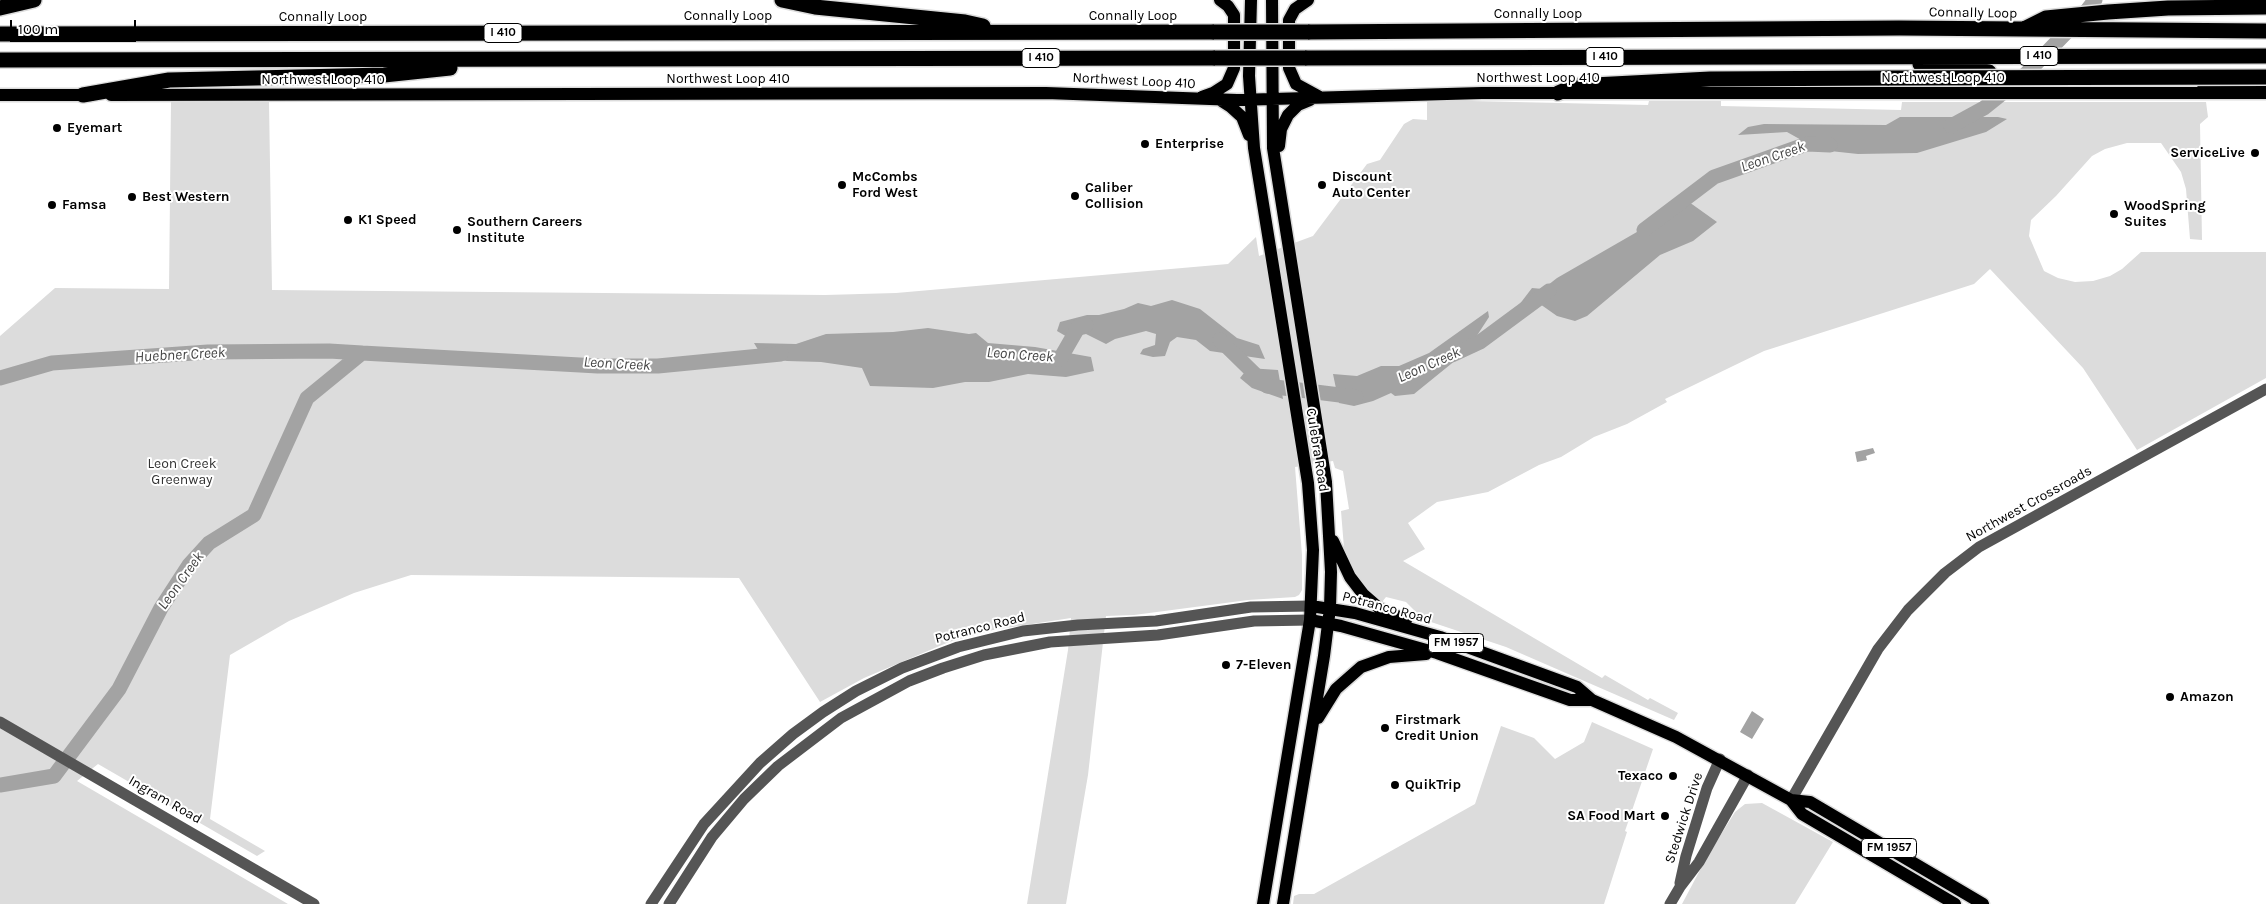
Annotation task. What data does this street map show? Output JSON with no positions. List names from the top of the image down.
{
  "streets": {
    "highway": ["Connally Loop", "I 410"],
    "main road": [
      "Northwest Loop 410",
      "Culebra Road",
      "Potranco Road",
      "FM 1957"
    ],
    "street": ["Northwest Crossroads", "Ingram Road", "Stedwick Drive"]
  },
  "crossings": [
    ["Northwest Loop 410", "Culebra Road"],
    ["Culebra Road", "Potranco Road"],
    ["Northwest Crossroads", "FM 1957"],
    ["Potranco Road", "FM 1957"],
    ["FM 1957", "Stedwick Drive"]
  ],
  "water": ["Leon Creek", "Huebner Creek"],
  "parks": ["Leon Creek Greenway"],
  "places": [
    "Eyemart",
    "Enterprise",
    "ServiceLive",
    "McCombs Ford West",
    "Discount Auto Center",
    "Caliber Collision",
    "Best Western",
    "Famsa",
    "WoodSpring Suites",
    "K1 Speed",
    "Southern Careers Institute",
    "7-Eleven",
    "Amazon",
    "Firstmark Credit Union",
    "Texaco",
    "QuikTrip",
    "SA Food Mart"
  ],
  "scale_bar": "100 m"
}
